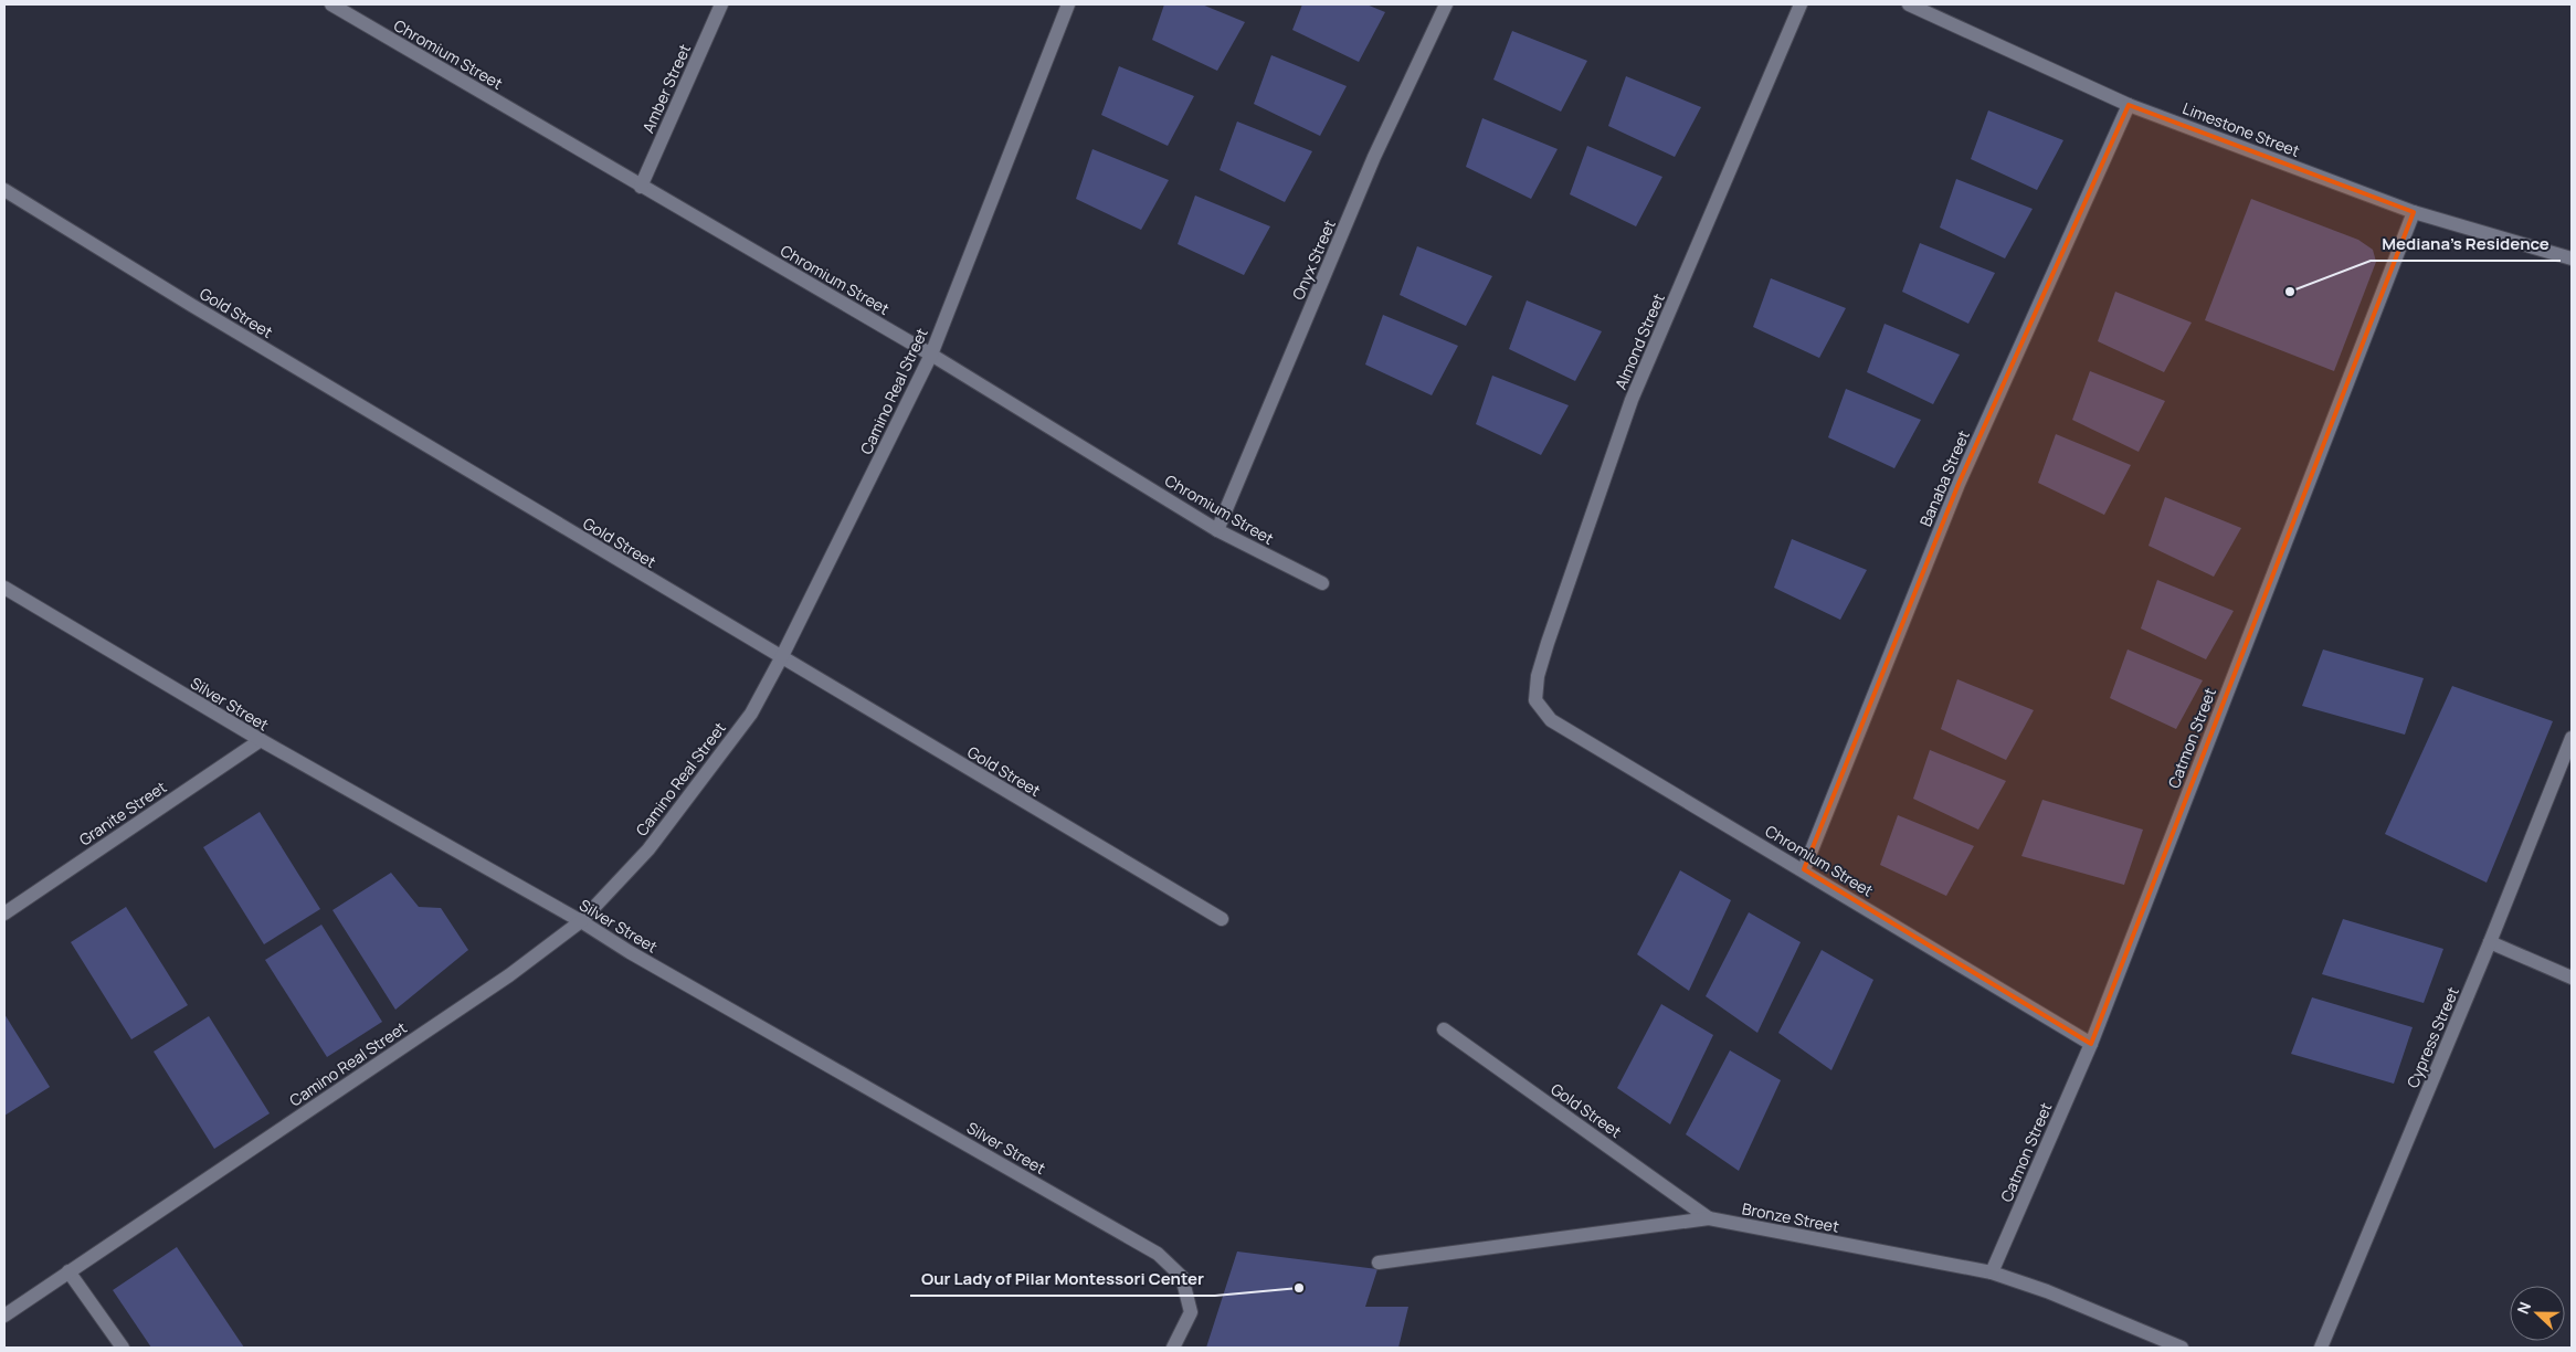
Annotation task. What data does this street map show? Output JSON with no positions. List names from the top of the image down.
{
  "streets": {
    "street": [
      "Chromium Street",
      "Amber Street",
      "Limestone Street",
      "Onyx Street",
      "Gold Street",
      "Almond Street",
      "Camino Real Street",
      "Banaba Street",
      "Silver Street",
      "Catmon Street",
      "Granite Street",
      "Cypress Street",
      "Bronze Street"
    ]
  },
  "crossings": [
    ["Chromium Street", "Amber Street"],
    ["Chromium Street", "Onyx Street"],
    ["Chromium Street", "Almond Street"],
    ["Chromium Street", "Camino Real Street"],
    ["Chromium Street", "Banaba Street"],
    ["Chromium Street", "Catmon Street"],
    ["Limestone Street", "Banaba Street"],
    ["Limestone Street", "Catmon Street"],
    ["Gold Street", "Camino Real Street"],
    ["Gold Street", "Bronze Street"],
    ["Camino Real Street", "Silver Street"],
    ["Silver Street", "Granite Street"],
    ["Catmon Street", "Bronze Street"]
  ],
  "places": ["Mediana's Residence", "Our Lady of Pilar Montessori Center"],
  "north": "left"
}
